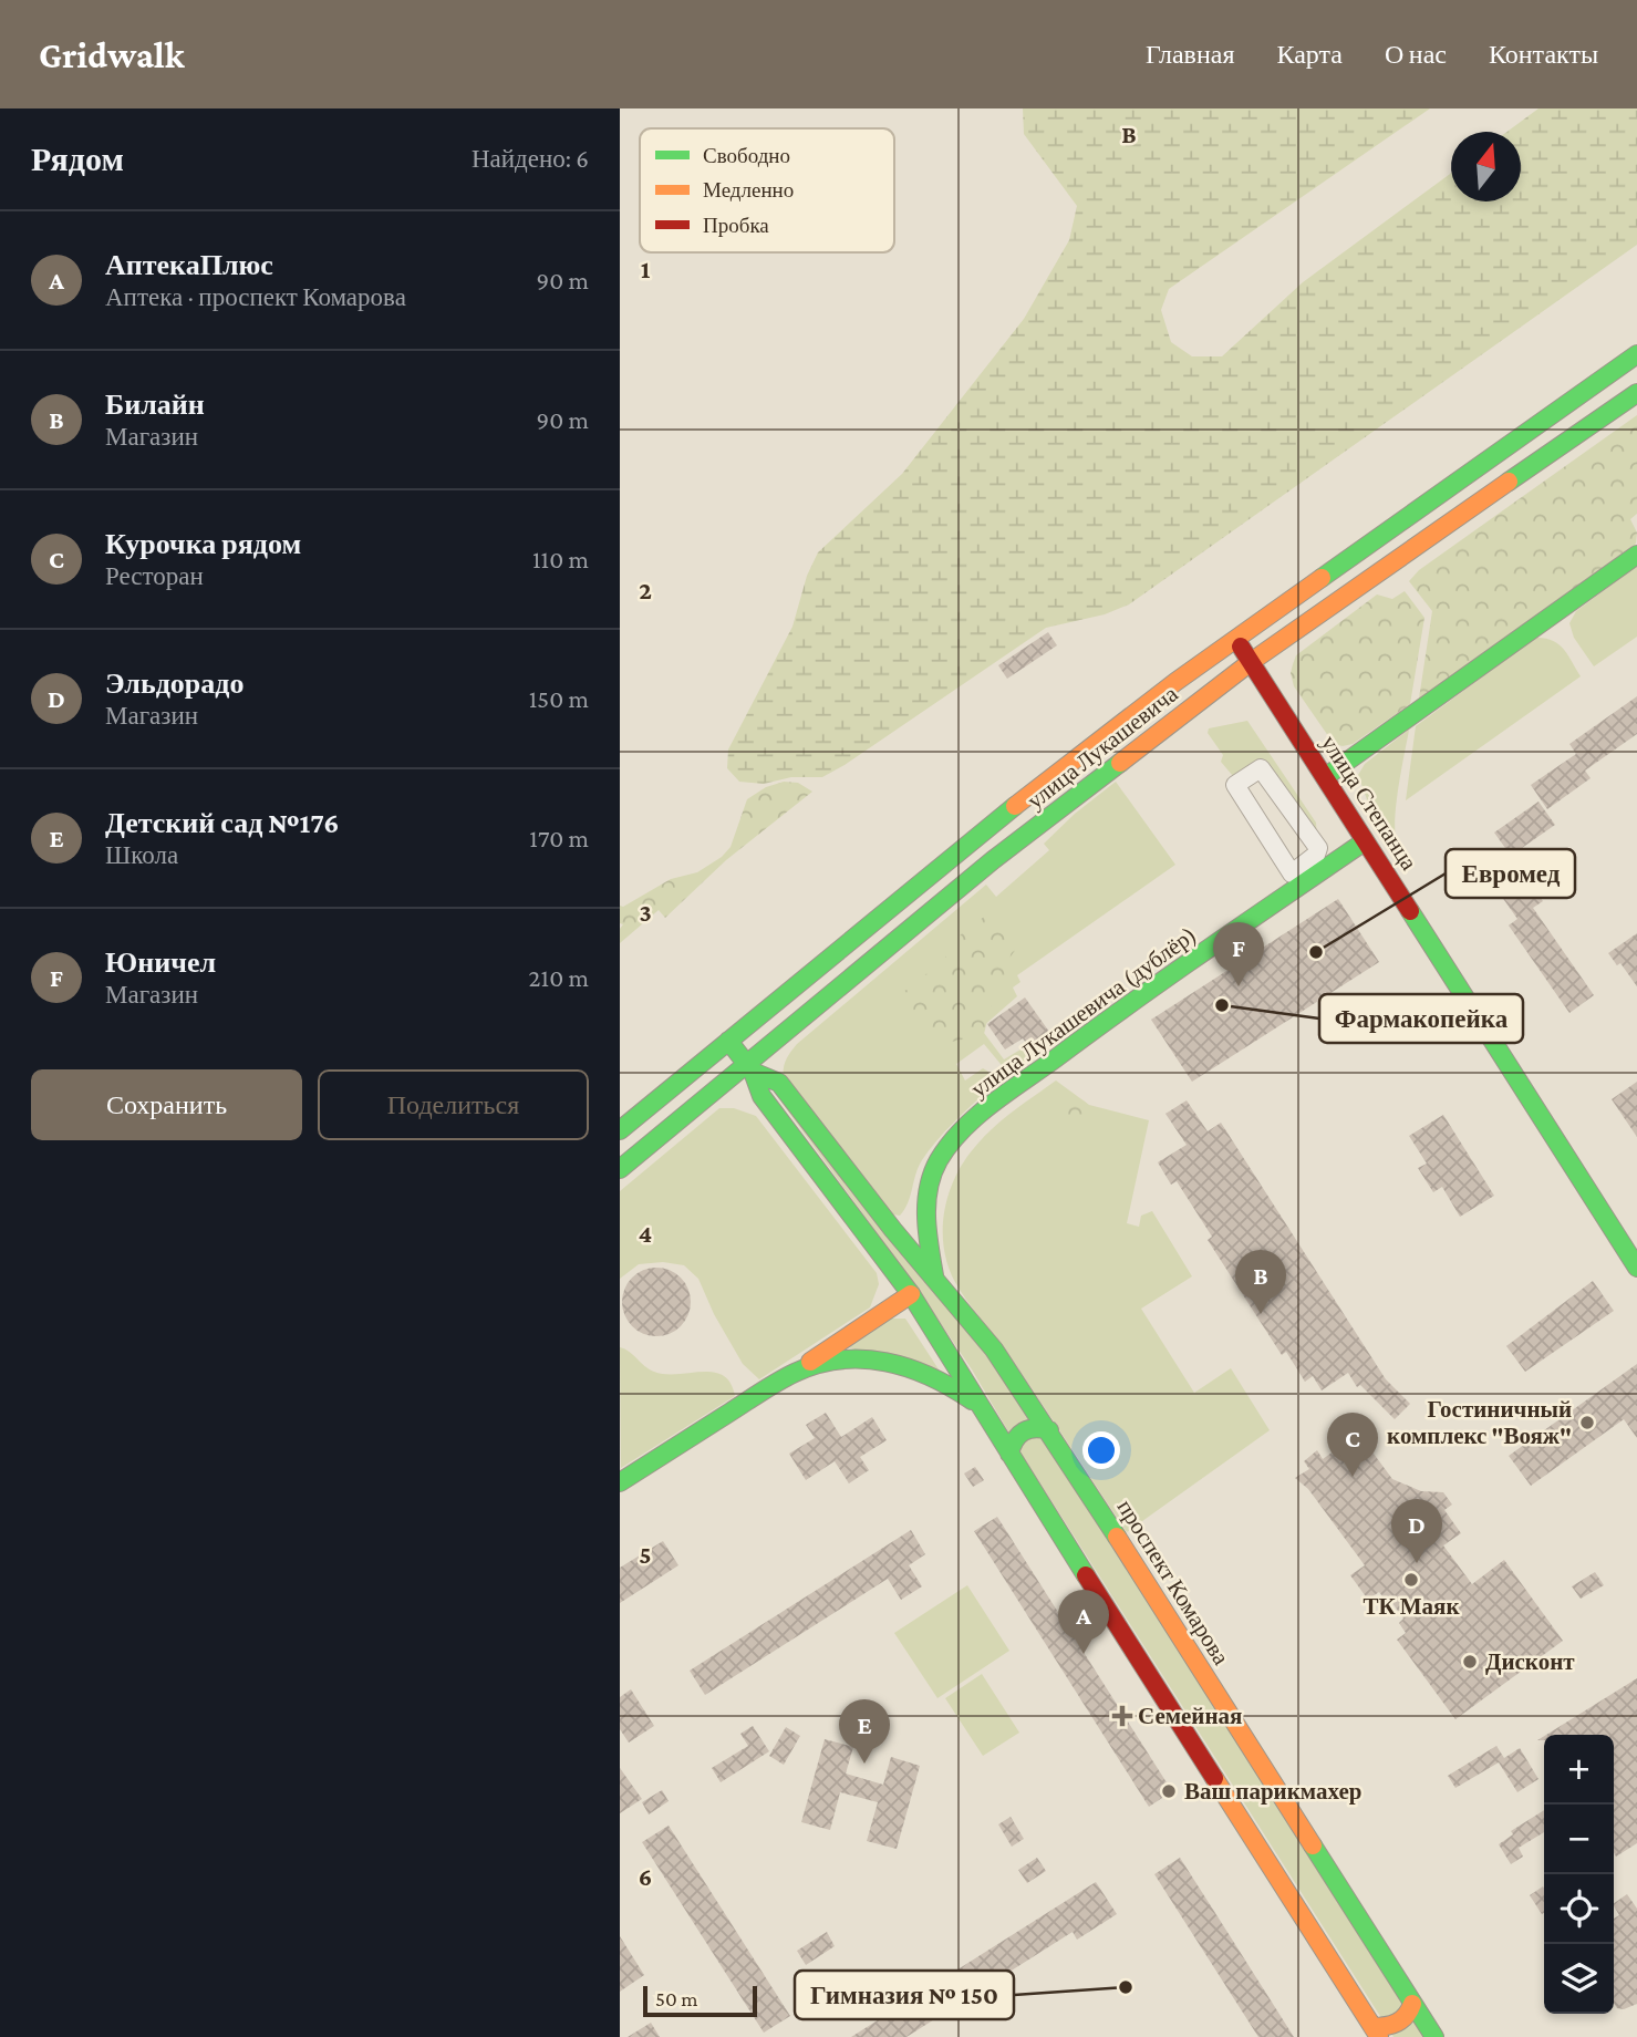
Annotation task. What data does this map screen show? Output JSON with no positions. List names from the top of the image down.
{
  "streets": {
    "main road": [
      "улица Лукашевича",
      "улица Степанца",
      "улица Лукашевича (дублёр)",
      "проспект Комарова"
    ]
  },
  "crossings": [
    ["улица Лукашевича", "улица Степанца"],
    ["улица Лукашевича", "проспект Комарова"],
    ["улица Степанца", "улица Лукашевича (дублёр)"],
    ["улица Лукашевича (дублёр)", "проспект Комарова"]
  ],
  "places": {
    "other": [
      "Евромед",
      "Фармакопейка",
      "Гостиничный комплекс \"Вояж\"",
      "ТК Маяк",
      "Дисконт",
      "Ваш парикмахер",
      "Гимназия № 150"
    ],
    "health": ["Семейная"]
  },
  "legend": ["Свободно", "Медленно", "Пробка"],
  "scale_bar": "50 m",
  "north": "top",
  "page": {
    "header": "Gridwalk",
    "nav": [
      "Главная",
      "Карта",
      "О нас",
      "Контакты"
    ],
    "heading": ["Рядом", "Найдено: 6"],
    "list": [
      {
        "mark": "A",
        "name": "АптекаПлюс",
        "note": "Аптека · проспект Комарова",
        "value": "90 m"
      },
      {
        "mark": "B",
        "name": "Билайн",
        "note": "Магазин",
        "value": "90 m"
      },
      {
        "mark": "C",
        "name": "Курочка рядом",
        "note": "Ресторан",
        "value": "110 m"
      },
      {
        "mark": "D",
        "name": "Эльдорадо",
        "note": "Магазин",
        "value": "150 m"
      },
      {
        "mark": "E",
        "name": "Детский сад №176",
        "note": "Школа",
        "value": "170 m"
      },
      {
        "mark": "F",
        "name": "Юничел",
        "note": "Магазин",
        "value": "210 m"
      }
    ],
    "pins": [
      "F",
      "B",
      "C",
      "D",
      "A",
      "E"
    ],
    "buttons": ["Сохранить", "Поделиться"],
    "map_buttons": ["+", "−"],
    "scale": "50 m"
  },
  "grid": {
    "columns": ["B"],
    "rows": [
      "1",
      "2",
      "3",
      "4",
      "5",
      "6"
    ]
  }
}
